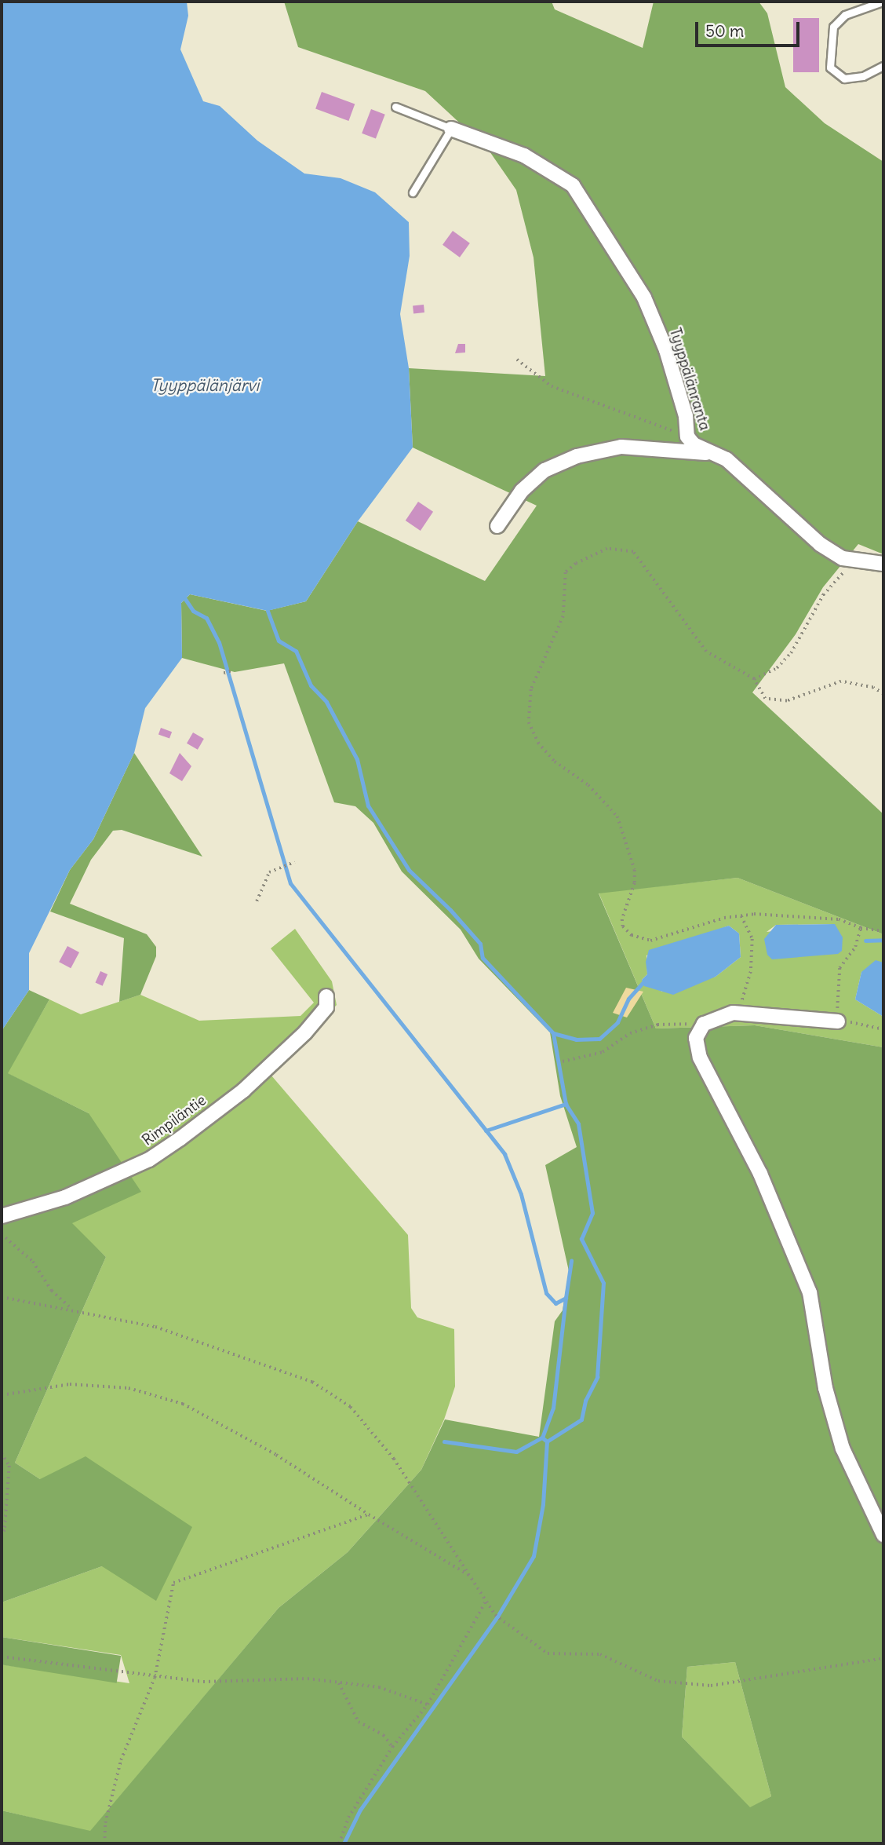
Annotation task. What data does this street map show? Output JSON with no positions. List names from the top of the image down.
{
  "streets": {
    "street": ["Tyyppälänranta", "Rimpiläntie"]
  },
  "water": ["Tyyppälänjärvi"],
  "scale_bar": "50 m"
}
